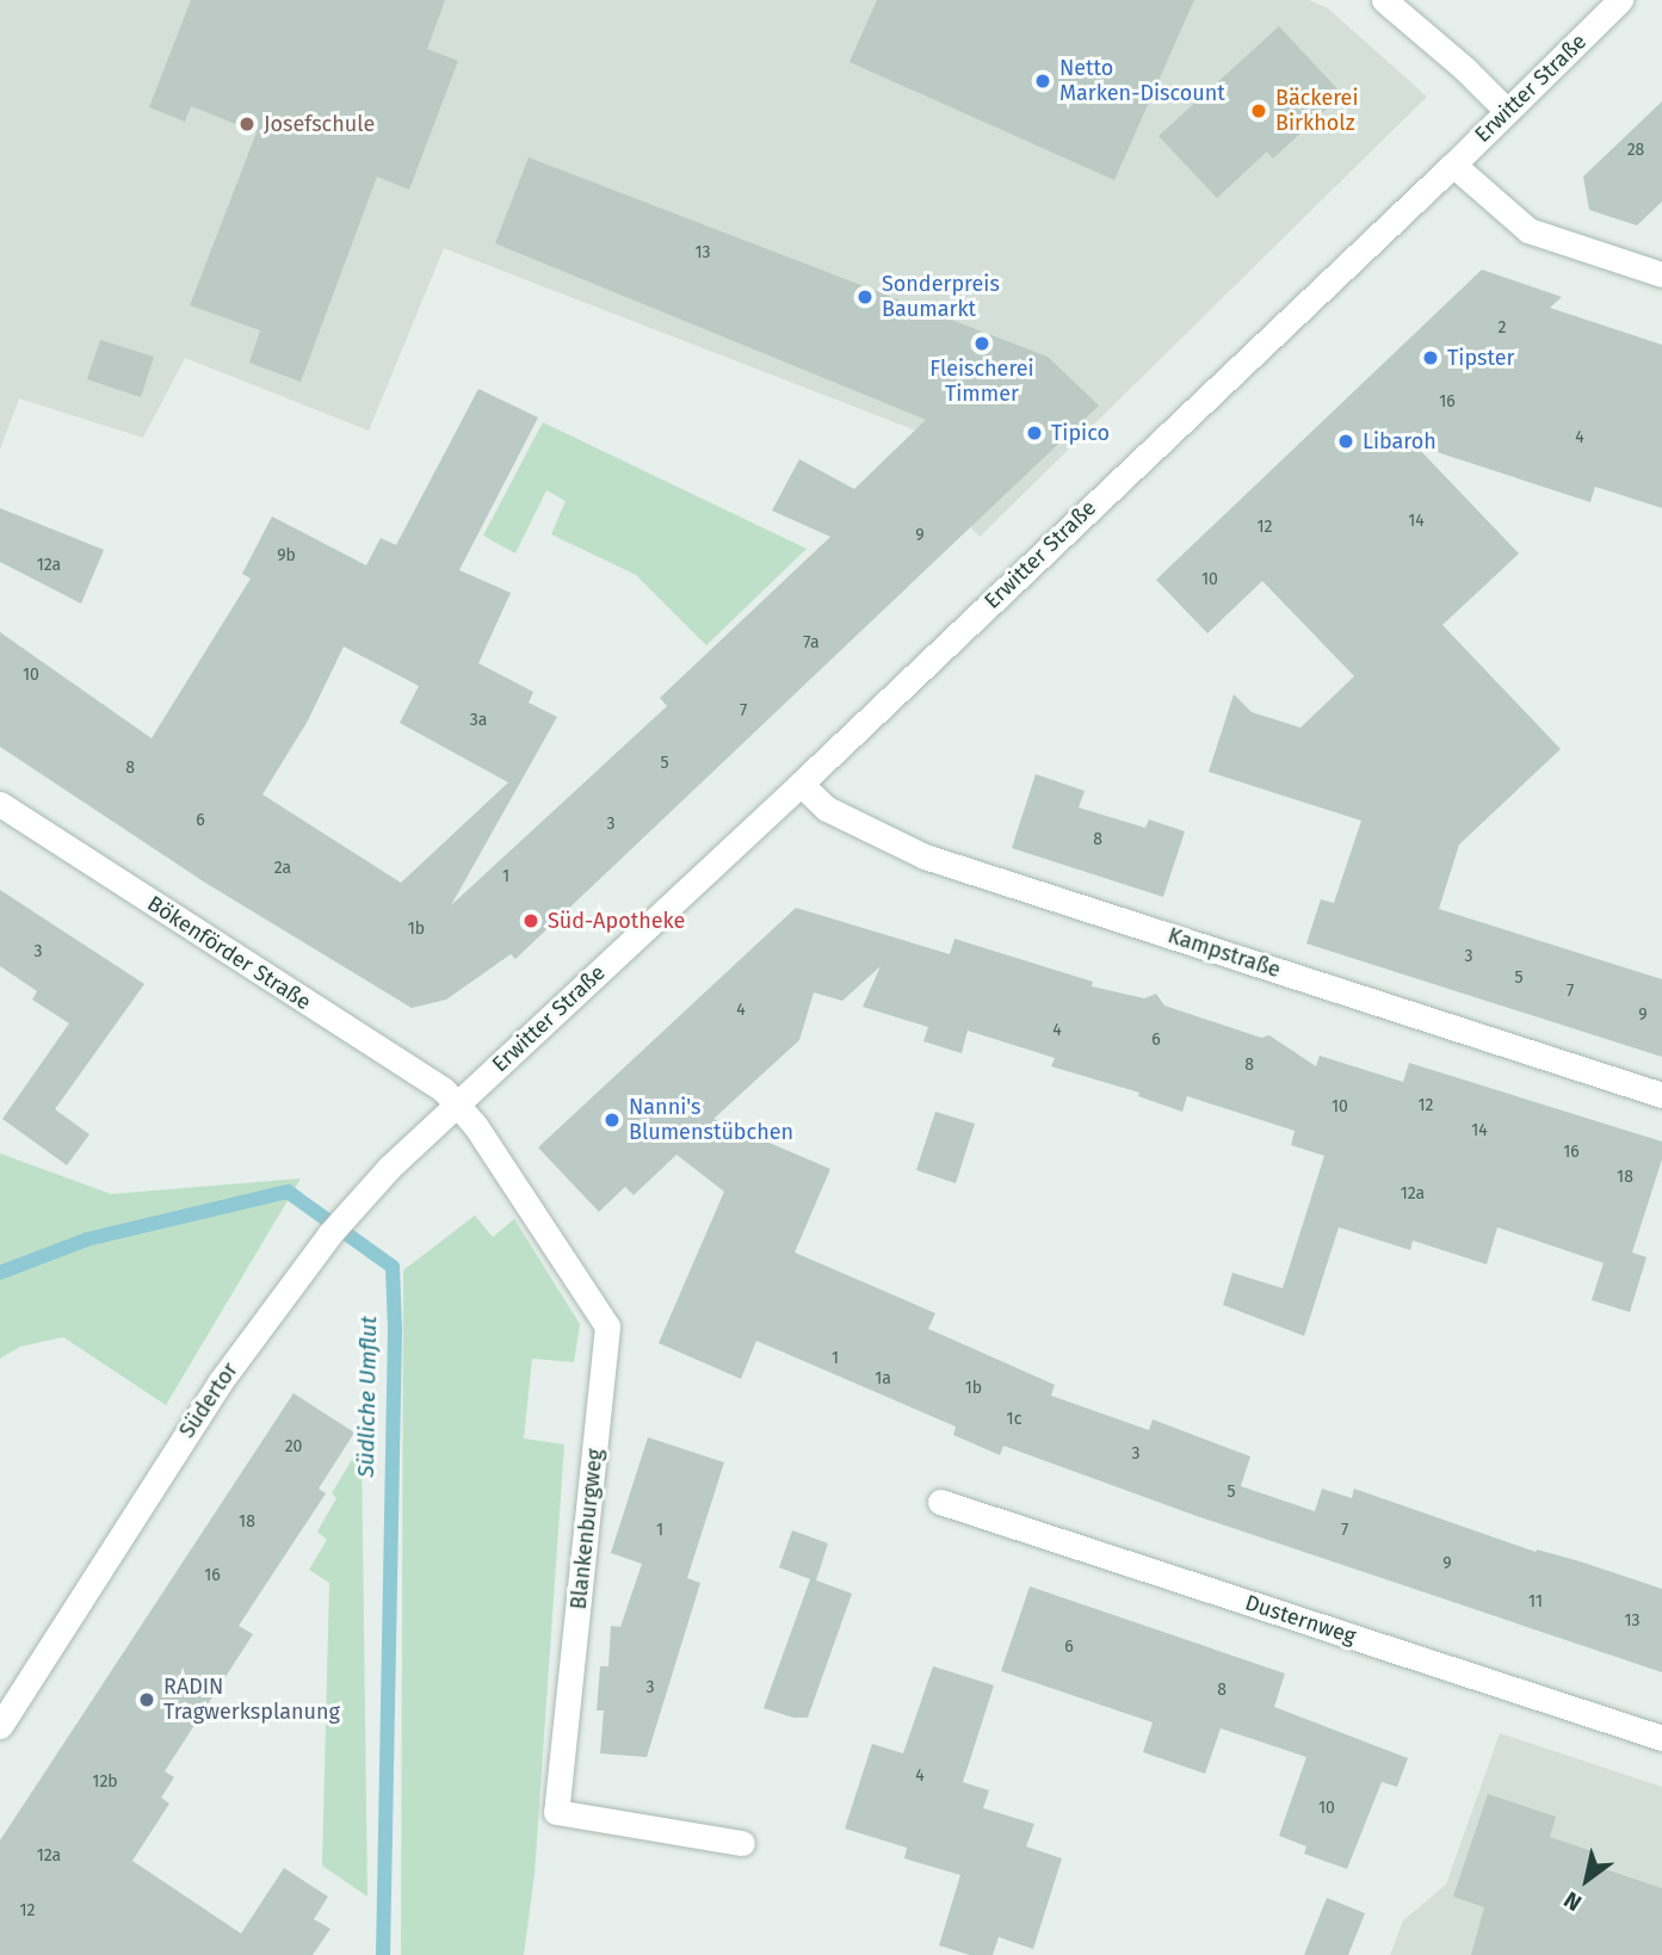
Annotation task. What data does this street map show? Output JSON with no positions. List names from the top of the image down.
{
  "streets": {
    "street": [
      "Erwitter Straße",
      "Bökenförder Straße",
      "Kampstraße",
      "Südertor",
      "Blankenburgweg",
      "Dusternweg"
    ]
  },
  "crossings": [
    ["Erwitter Straße", "Bökenförder Straße"],
    ["Erwitter Straße", "Kampstraße"],
    ["Erwitter Straße", "Südertor"],
    ["Erwitter Straße", "Blankenburgweg"],
    ["Bökenförder Straße", "Südertor"],
    ["Bökenförder Straße", "Blankenburgweg"],
    ["Südertor", "Blankenburgweg"]
  ],
  "water": ["Südliche Umflut"],
  "places": [
    "Netto Marken-Discount",
    "Bäckerei Birkholz",
    "Josefschule",
    "Sonderpreis Baumarkt",
    "Fleischerei Timmer",
    "Tipster",
    "Tipico",
    "Libaroh",
    "Süd-Apotheke",
    "Nanni's Blumenstübchen",
    "RADIN Tragwerksplanung"
  ],
  "house_numbers": [
    "28",
    "13",
    "2",
    "16",
    "4",
    "14",
    "12",
    "9",
    "9b",
    "12a",
    "10",
    "7a",
    "10",
    "7",
    "3a",
    "5",
    "8",
    "6",
    "3",
    "8",
    "2a",
    "1",
    "1b",
    "3",
    "3",
    "5",
    "7",
    "4",
    "9",
    "4",
    "6",
    "8",
    "12",
    "10",
    "14",
    "16",
    "18",
    "12a",
    "1",
    "1a",
    "1b",
    "1c",
    "20",
    "3",
    "5",
    "18",
    "1",
    "7",
    "9",
    "16",
    "11",
    "13",
    "6",
    "3",
    "8",
    "4",
    "12b",
    "10",
    "12a",
    "12"
  ],
  "north": "bottom left"
}
